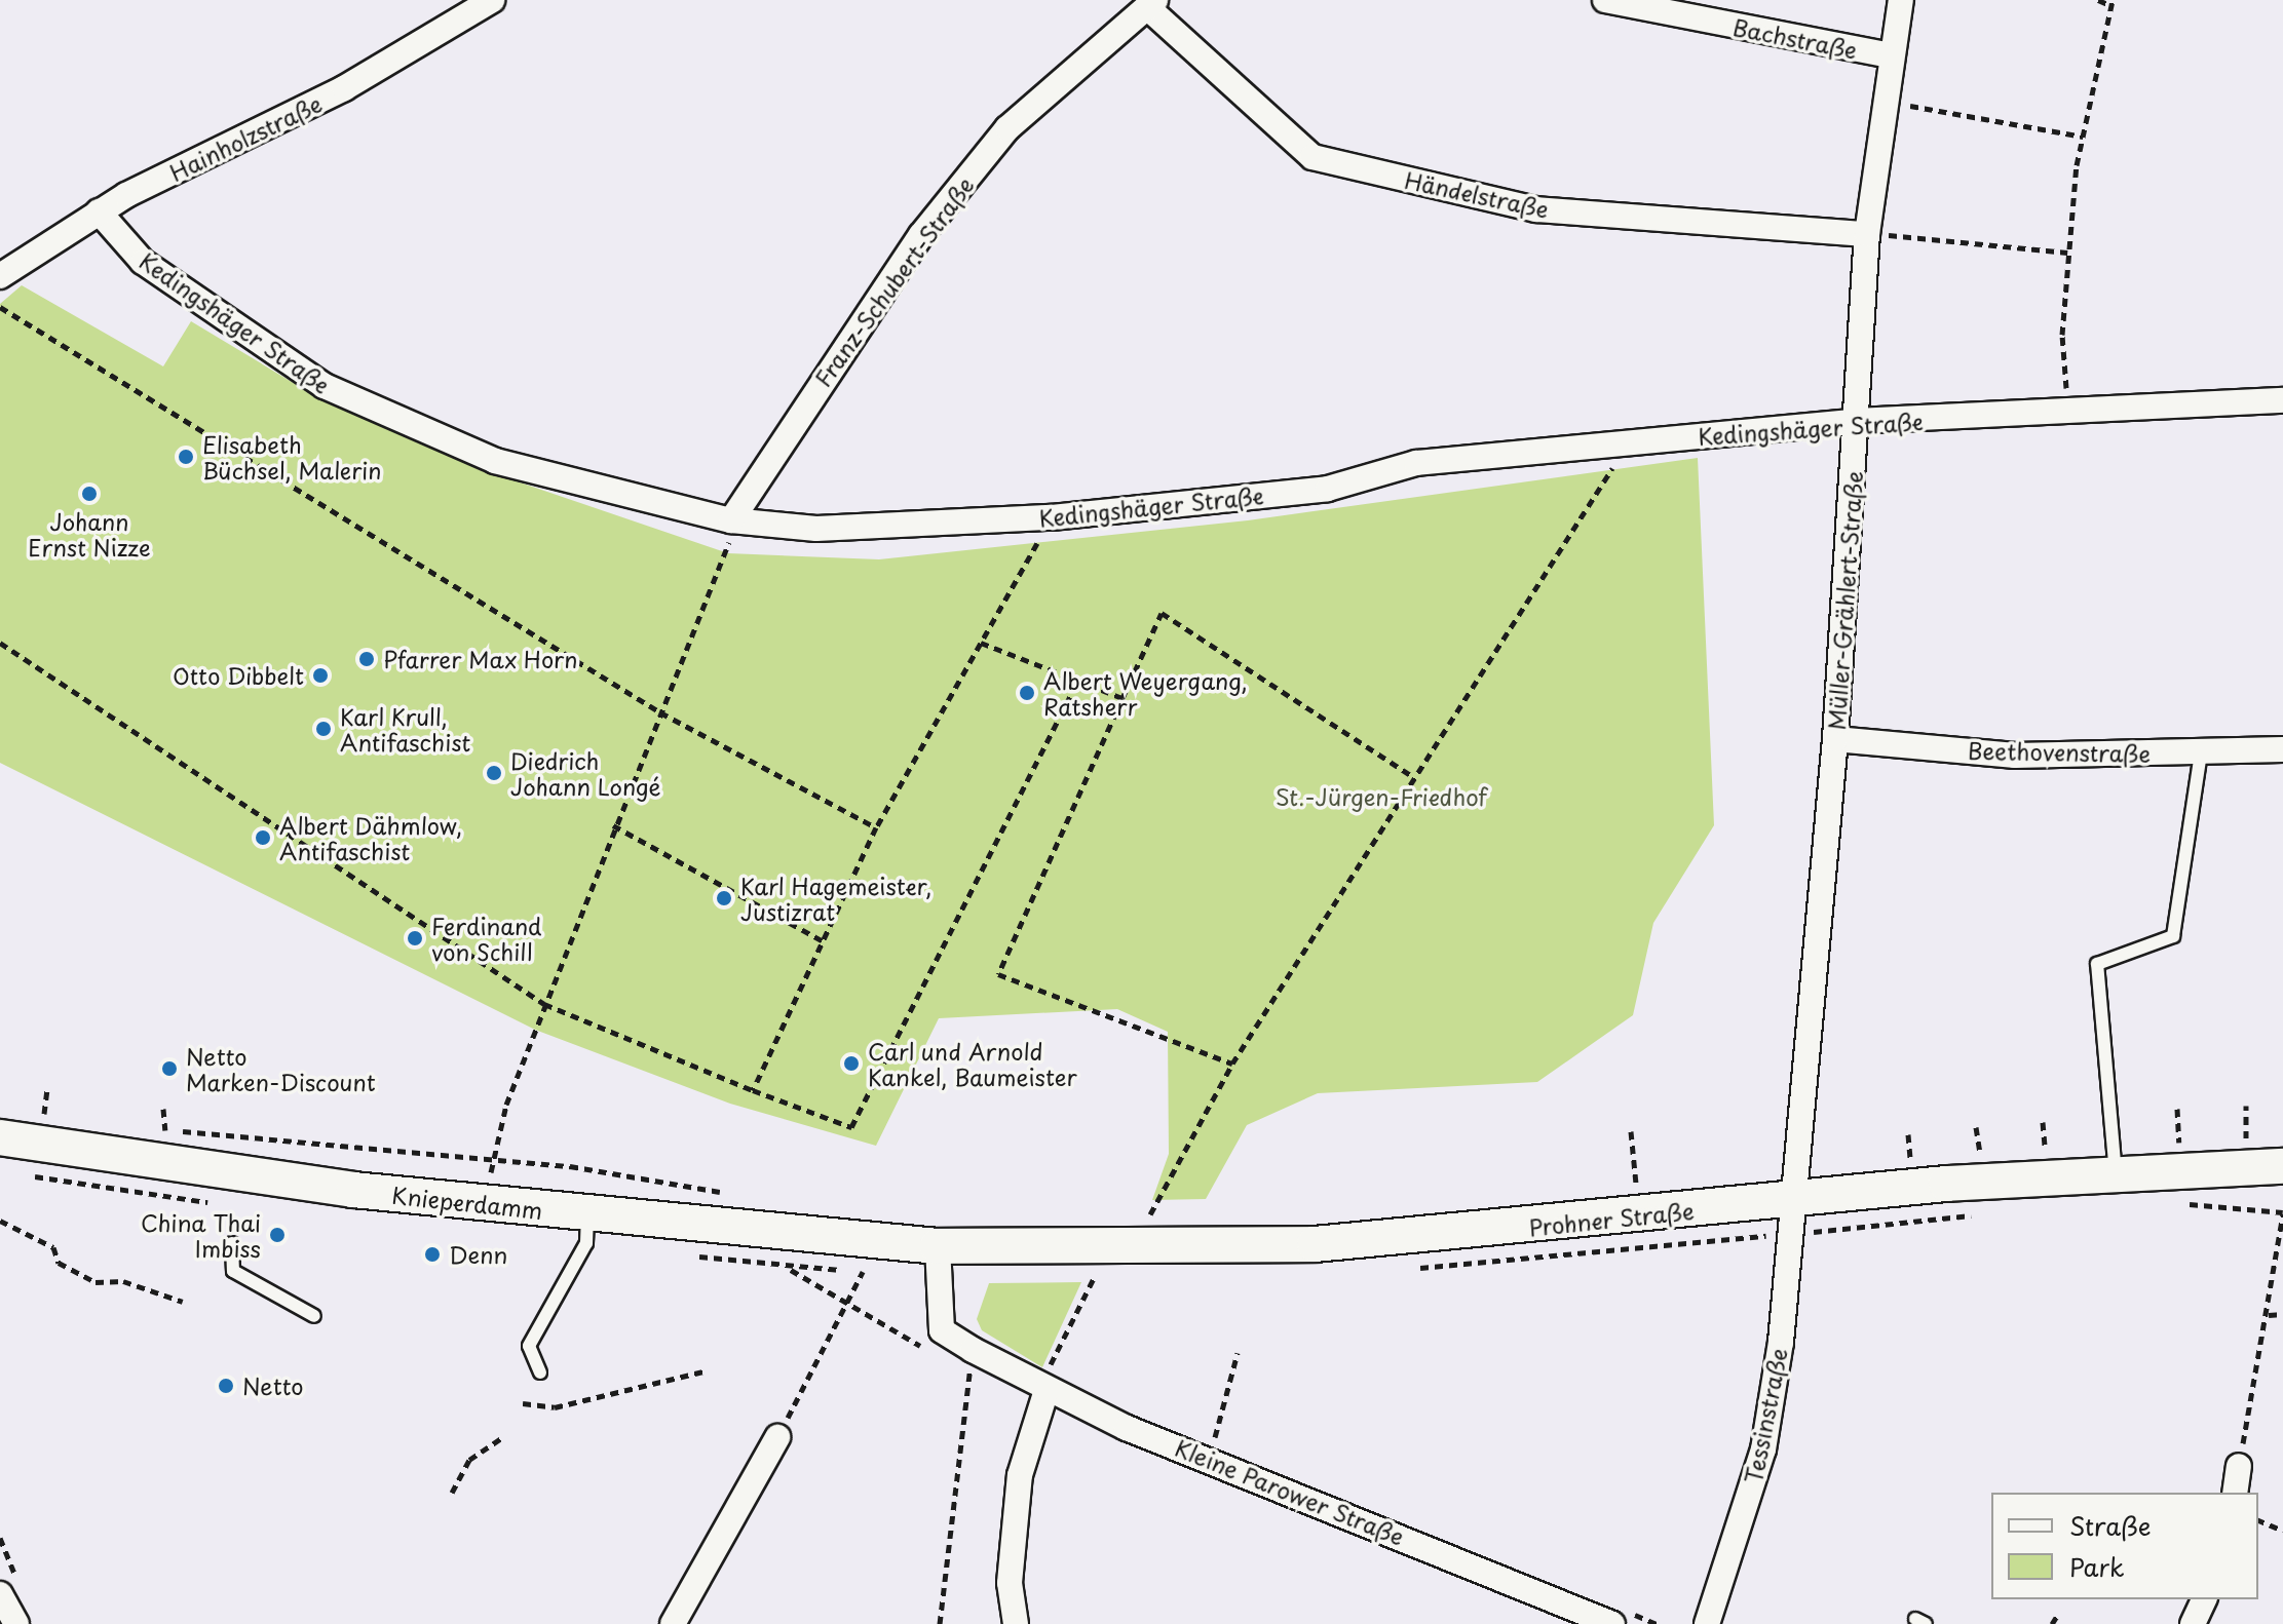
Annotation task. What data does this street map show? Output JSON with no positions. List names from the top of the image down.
{
  "streets": {
    "main road": ["Knieperdamm", "Prohner Straße"],
    "street": [
      "Bachstraße",
      "Hainholzstraße",
      "Händelstraße",
      "Franz-Schubert-Straße",
      "Kedingshäger Straße",
      "Müller-Grählert-Straße",
      "Beethovenstraße",
      "Tessinstraße",
      "Kleine Parower Straße"
    ]
  },
  "crossings": [
    ["Bachstraße", "Müller-Grählert-Straße"],
    ["Hainholzstraße", "Kedingshäger Straße"],
    ["Händelstraße", "Franz-Schubert-Straße"],
    ["Händelstraße", "Müller-Grählert-Straße"],
    ["Franz-Schubert-Straße", "Kedingshäger Straße"],
    ["Kedingshäger Straße", "Müller-Grählert-Straße"],
    ["Müller-Grählert-Straße", "Beethovenstraße"],
    ["Müller-Grählert-Straße", "Prohner Straße"],
    ["Müller-Grählert-Straße", "Tessinstraße"],
    ["Knieperdamm", "Prohner Straße"],
    ["Knieperdamm", "Kleine Parower Straße"],
    ["Prohner Straße", "Tessinstraße"],
    ["Prohner Straße", "Kleine Parower Straße"]
  ],
  "parks": ["St.-Jürgen-Friedhof"],
  "places": [
    "Elisabeth Büchsel, Malerin",
    "Johann Ernst Nizze",
    "Pfarrer Max Horn",
    "Otto Dibbelt",
    "Albert Weyergang, Ratsherr",
    "Karl Krull, Antifaschist",
    "Diedrich Johann Longé",
    "Albert Dähmlow, Antifaschist",
    "Karl Hagemeister, Justizrat",
    "Ferdinand von Schill",
    "Carl und Arnold Kankel, Baumeister",
    "Netto Marken-Discount",
    "China Thai Imbiss",
    "Denn",
    "Netto"
  ],
  "legend": ["Straße", "Park"]
}
